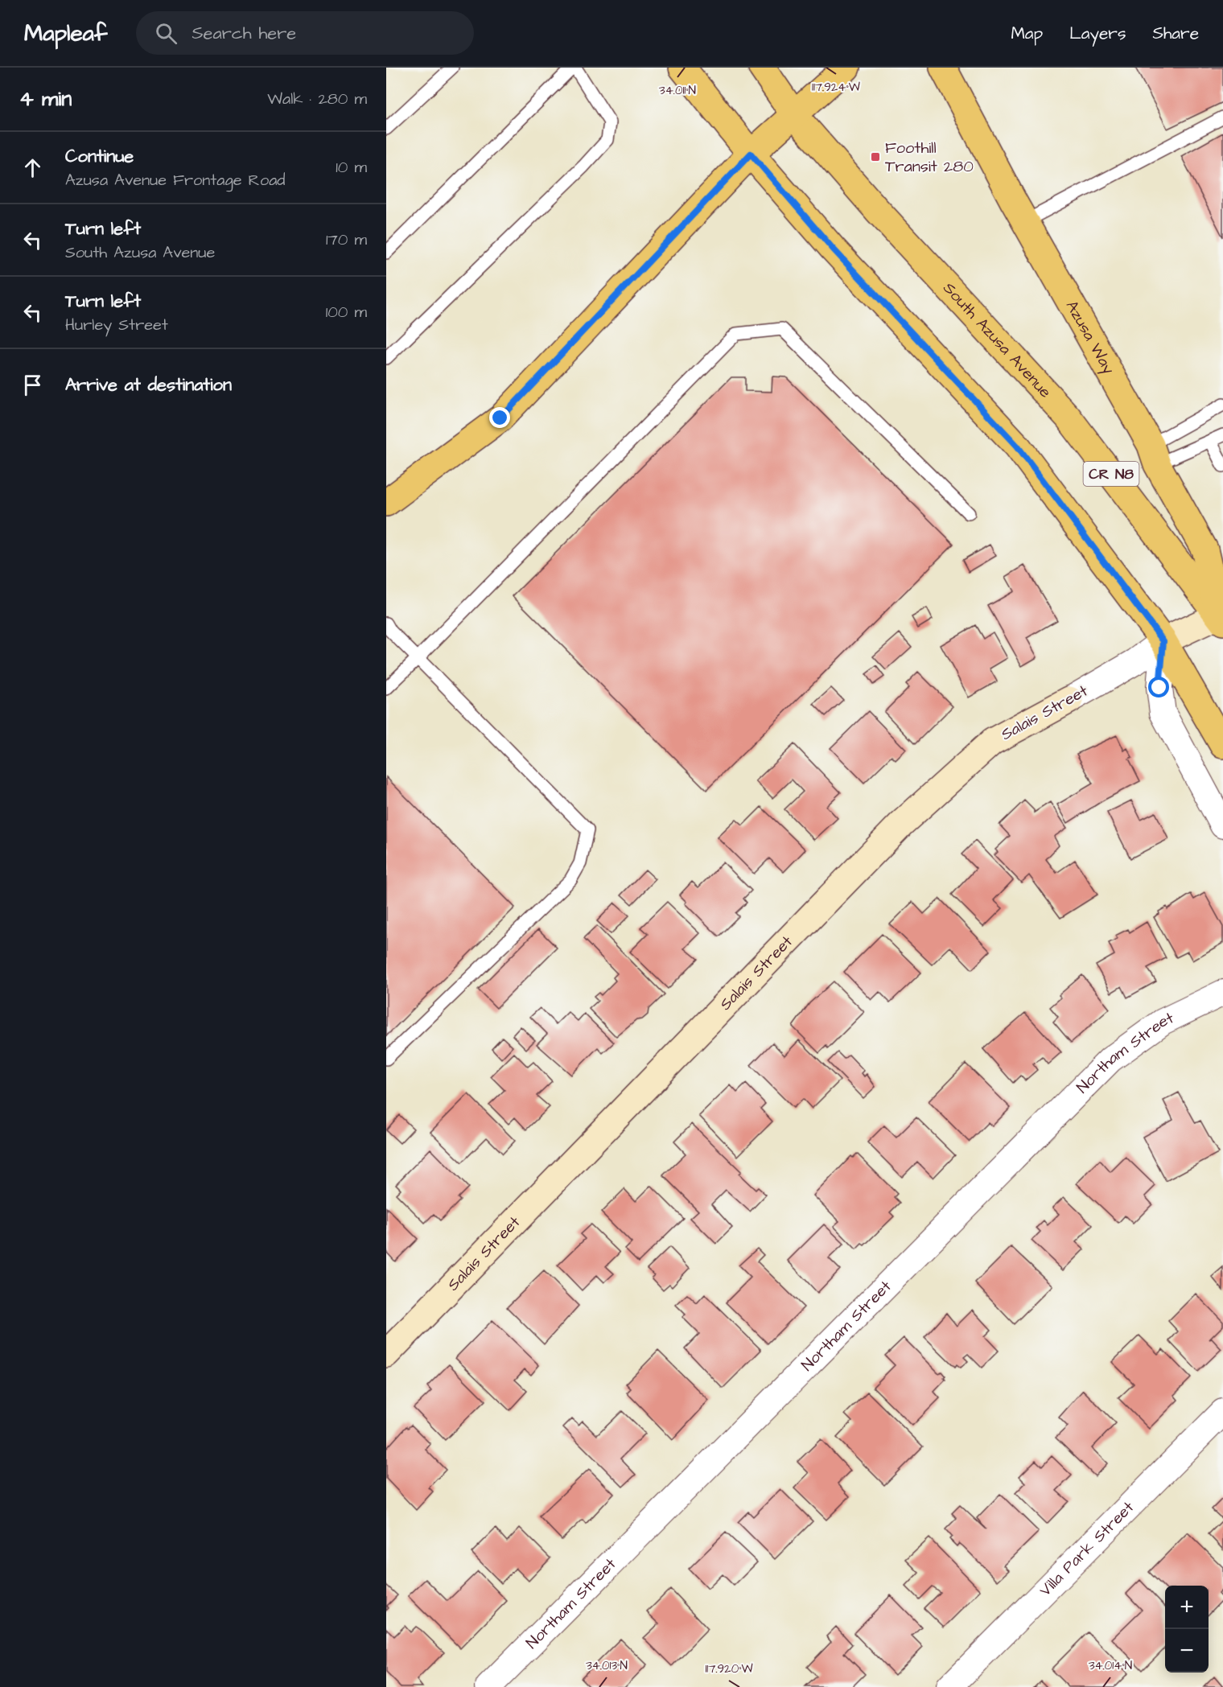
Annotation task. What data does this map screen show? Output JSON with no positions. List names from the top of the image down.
{
  "streets": {
    "main road": ["Azusa Way", "South Azusa Avenue", "CR N8"],
    "street": ["Salais Street", "Northam Street", "Villa Park Street"]
  },
  "crossings": [
    ["Azusa Way", "South Azusa Avenue"]
  ],
  "places": {
    "transit": ["Foothill Transit 280"]
  },
  "page": {
    "header": "Mapleaf",
    "search": "Search here",
    "nav": ["Map", "Layers", "Share"],
    "heading": ["4 min", "Walk · 280 m"],
    "list": [
      ["Continue", "Azusa Avenue Frontage Road", "10 m"],
      ["Turn left", "South Azusa Avenue", "170 m"],
      ["Turn left", "Hurley Street", "100 m"],
      "Arrive at destination"
    ],
    "map_buttons": ["+", "−"]
  },
  "coordinates": [
    "117.924°W",
    "34.011°N",
    "34.013°N",
    "34.014°N",
    "117.920°W"
  ]
}
